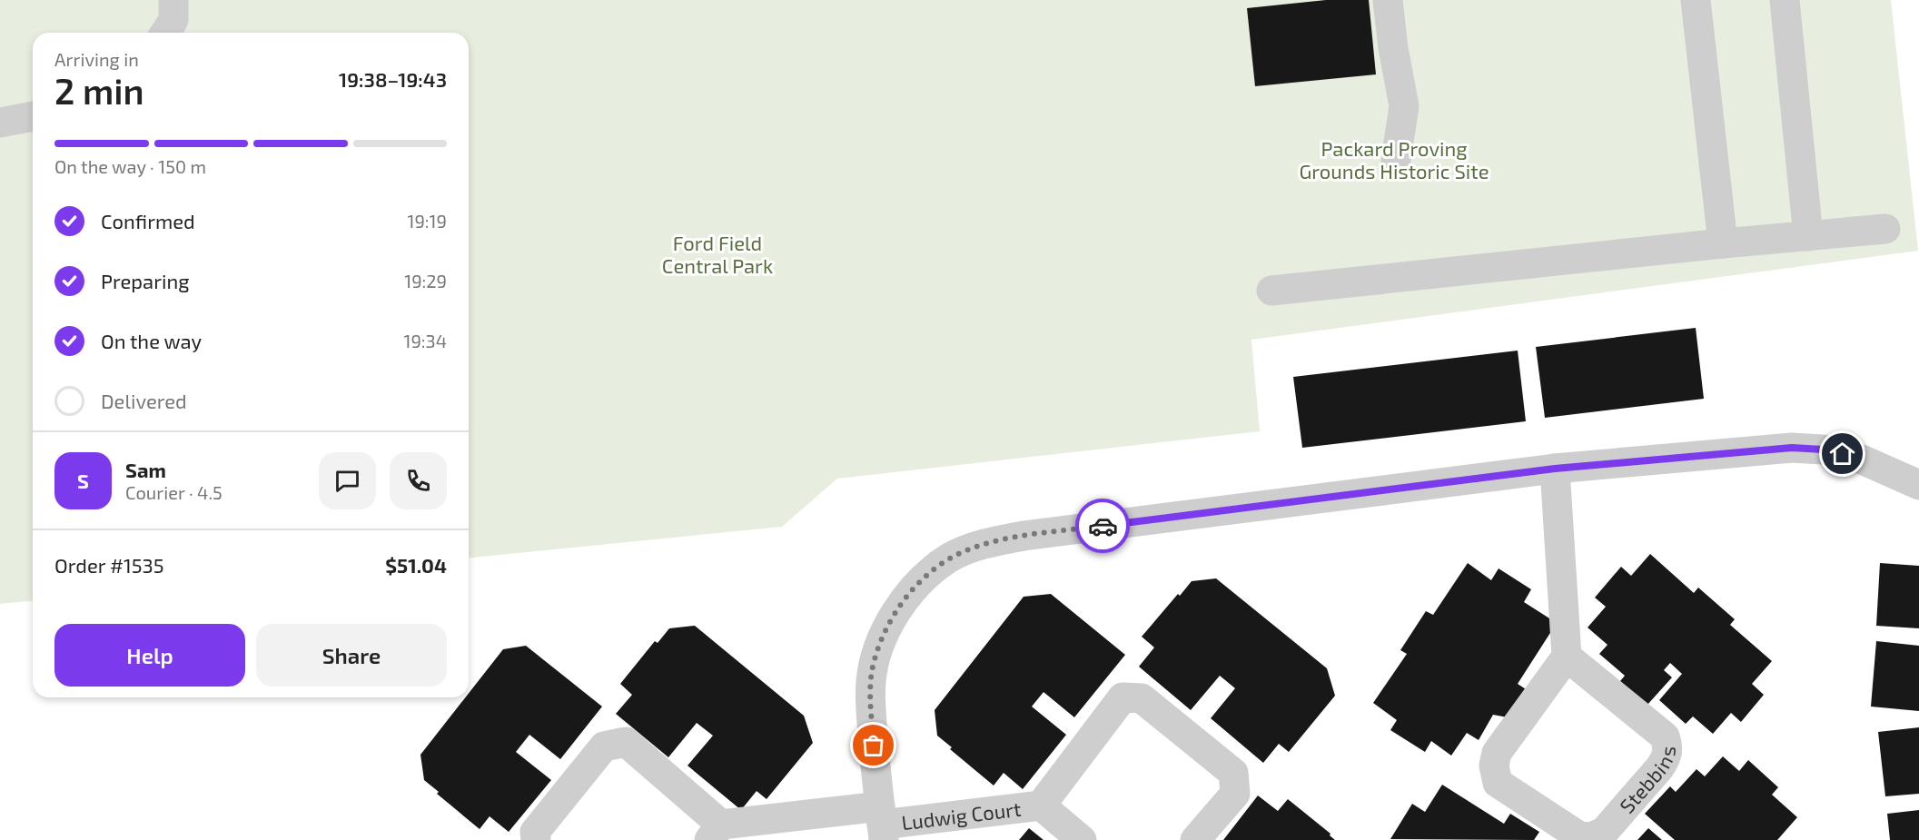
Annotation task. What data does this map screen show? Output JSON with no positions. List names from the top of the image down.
{
  "streets": {
    "street": ["Stebbins", "Ludwig Court"]
  },
  "parks": ["Packard Proving Grounds Historic Site", "Ford Field Central Park"],
  "page": {
    "heading": ["2 min", "Arriving in", "19:38–19:43"],
    "panel": [
      "Sam",
      "Courier · 4.5",
      "Order #1535",
      "$51.04"
    ],
    "bar": "On the way · 150 m",
    "list": [
      ["Confirmed", "19:19"],
      ["Preparing", "19:29"],
      ["On the way", "19:34"],
      "Delivered"
    ],
    "round": "S",
    "buttons": ["Help", "Share"]
  }
}
